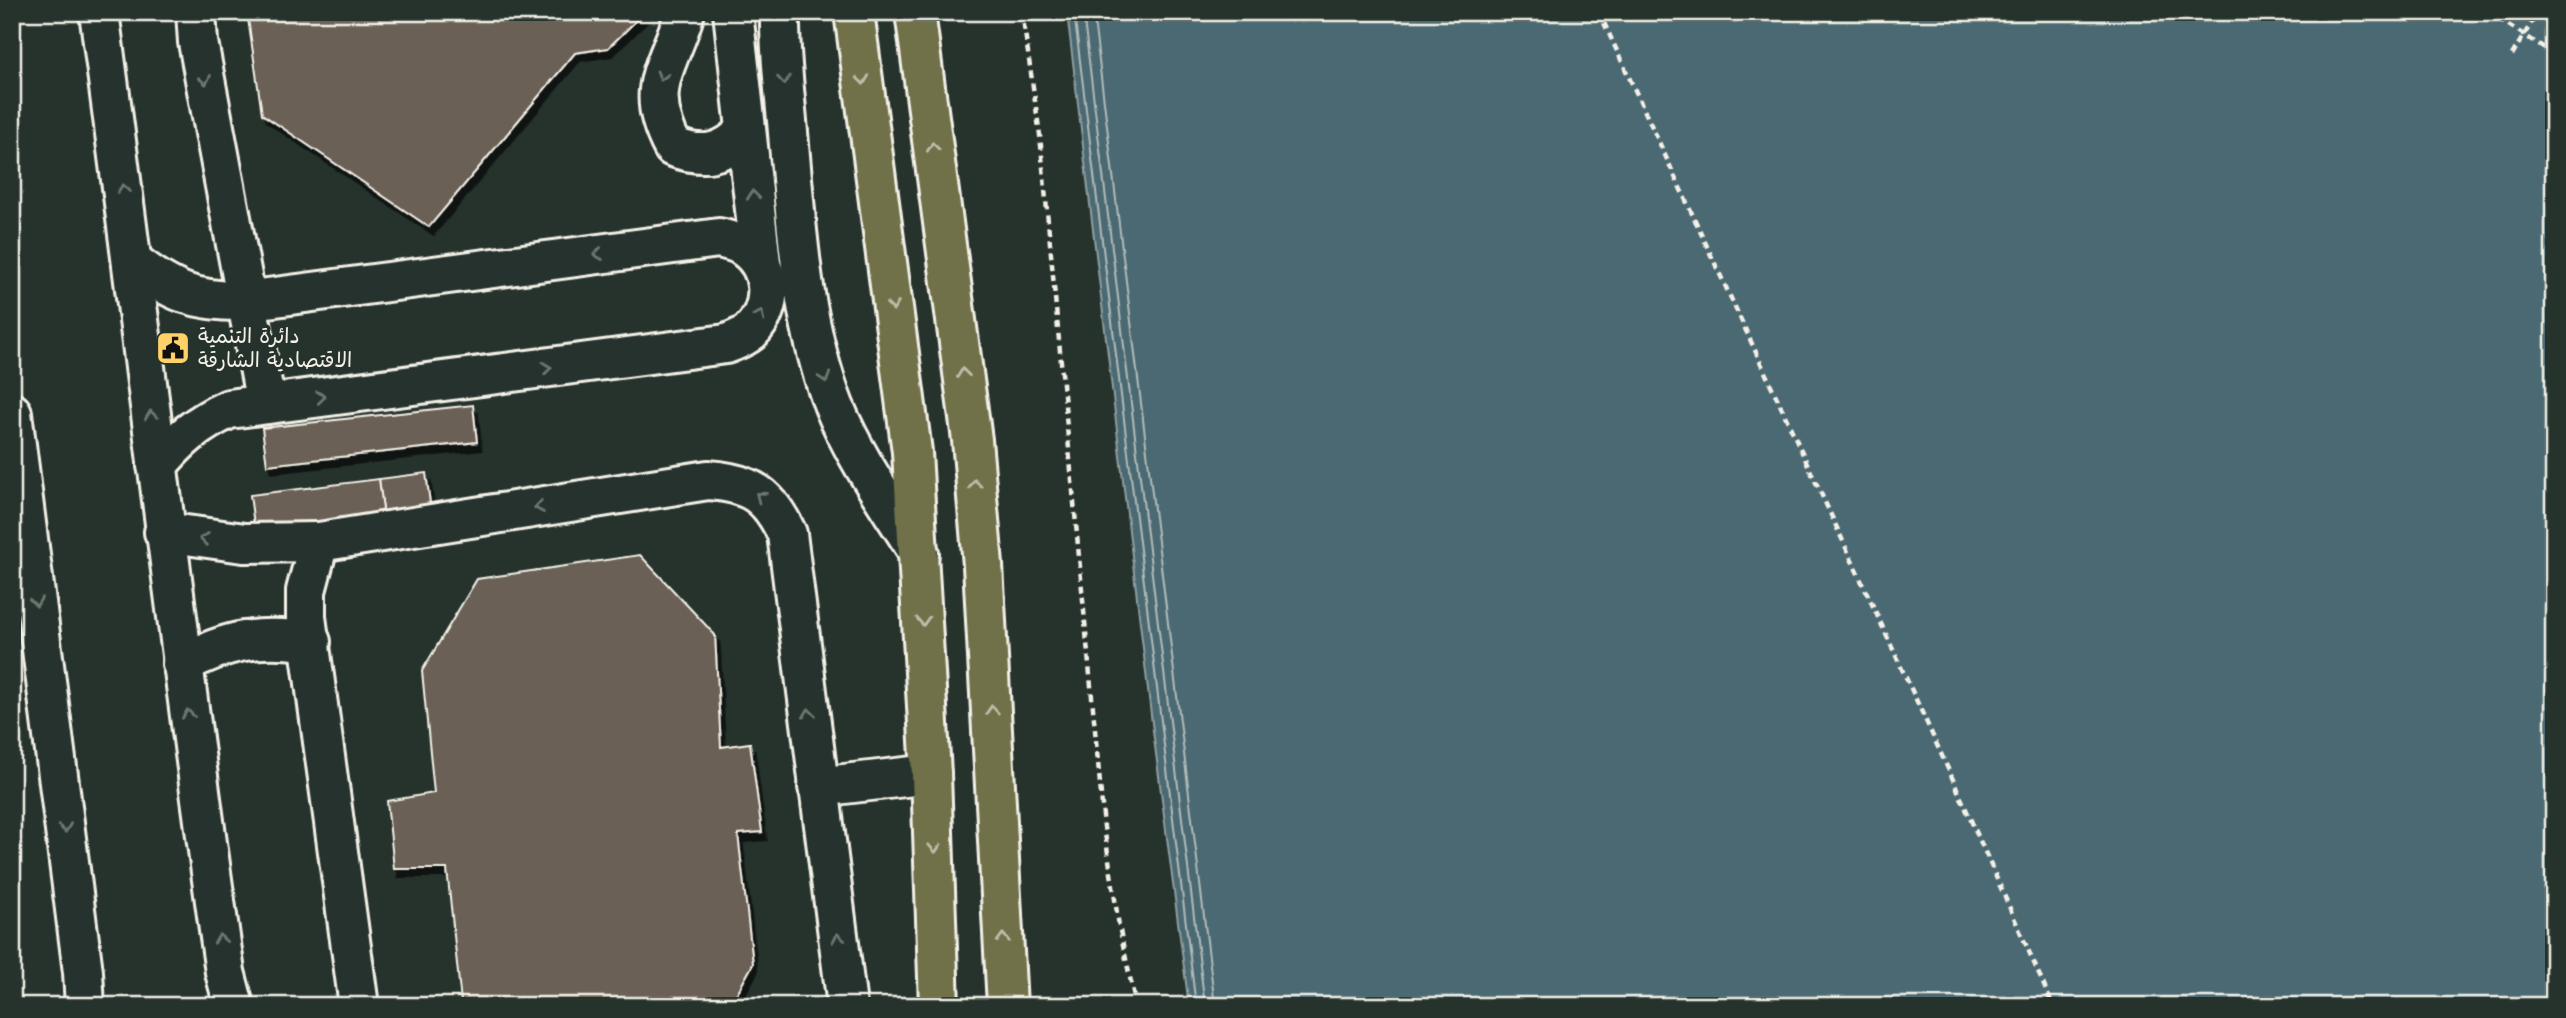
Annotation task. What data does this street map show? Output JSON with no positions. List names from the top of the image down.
{
  "places": {
    "public building": ["دائرة التنمية الاقتصادية الشارقة"]
  }
}
